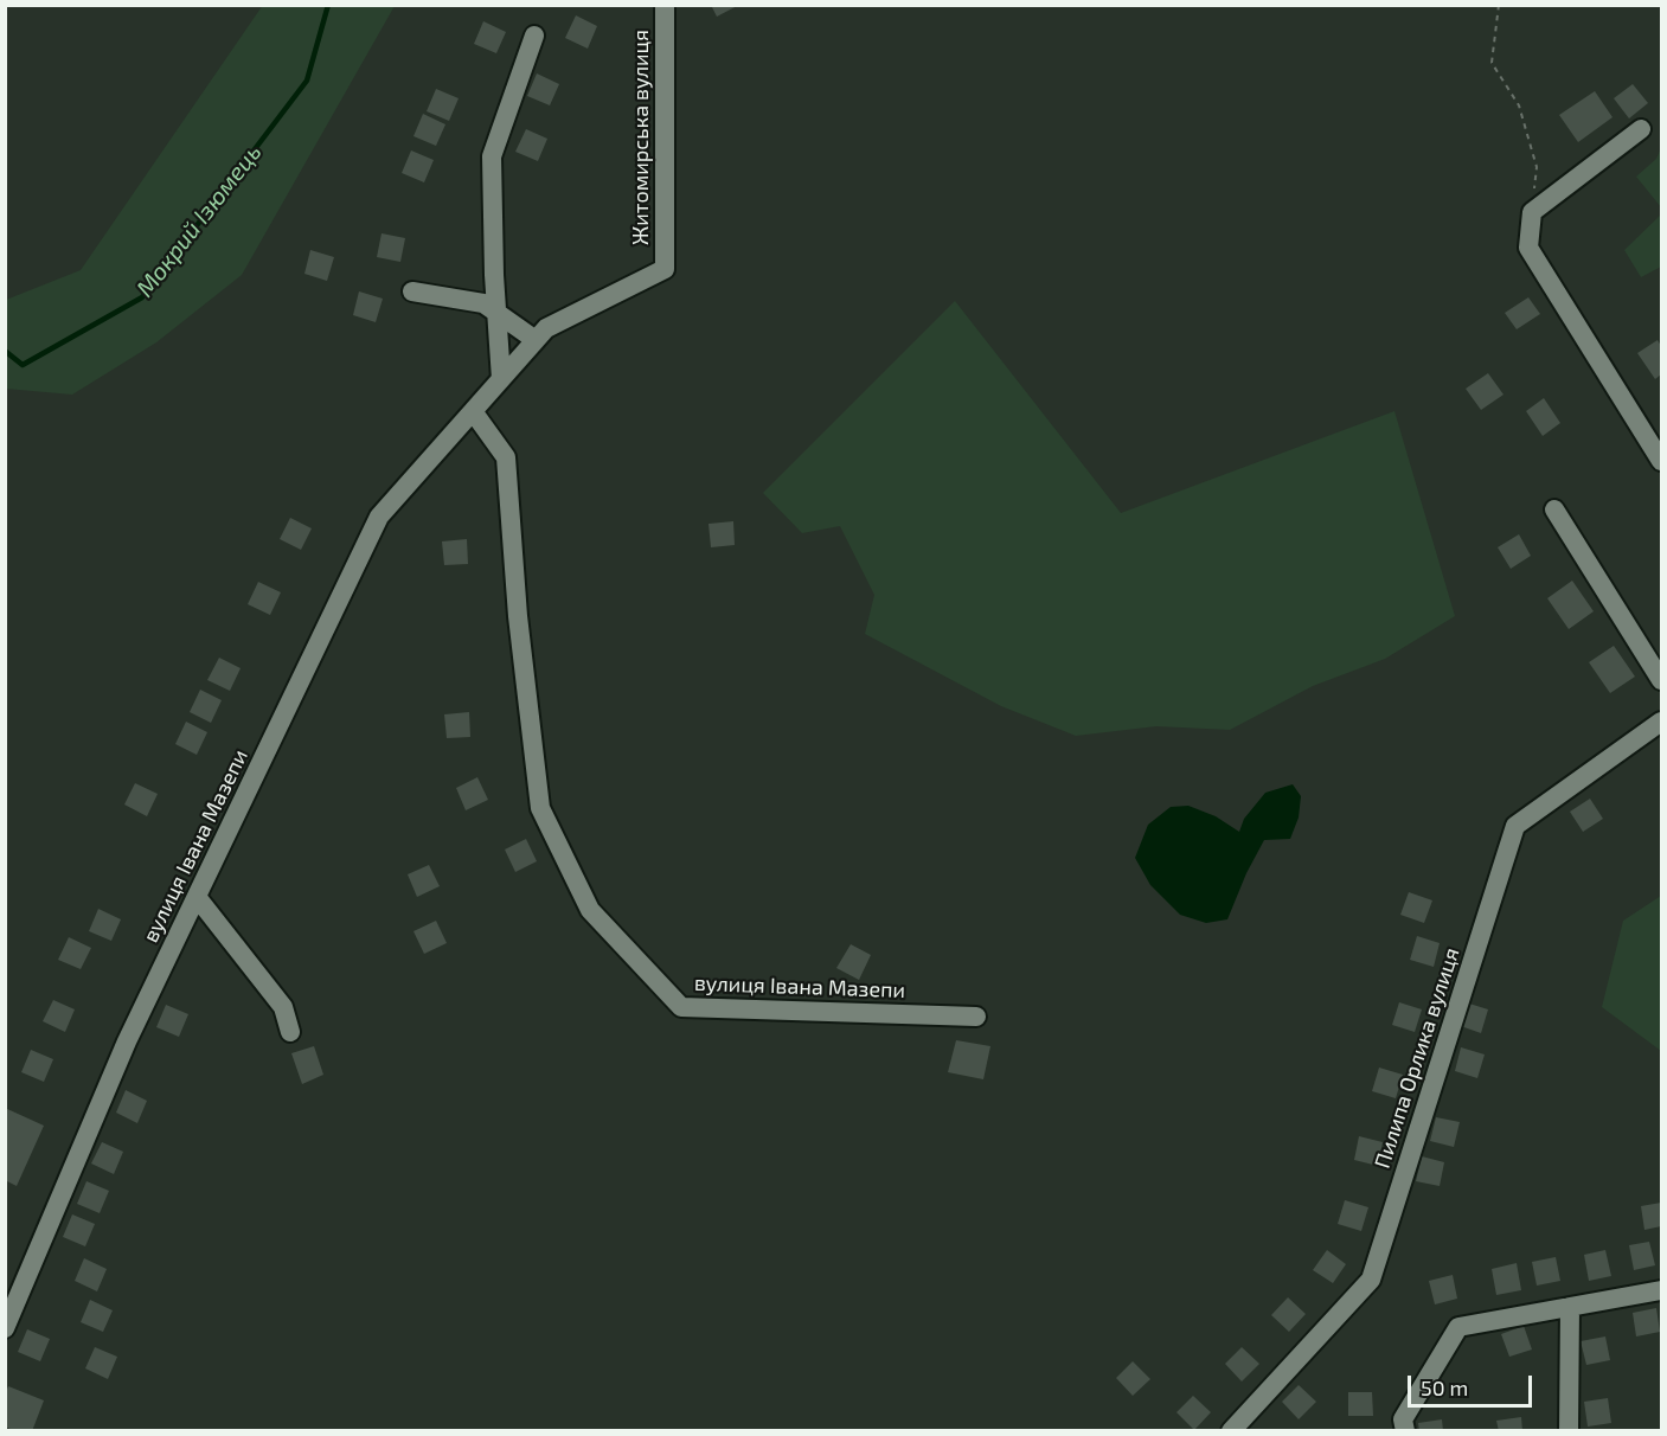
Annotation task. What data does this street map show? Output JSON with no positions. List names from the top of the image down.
{
  "streets": {
    "street": ["Житомирська вулиця", "вулиця Івана Мазепи", "Пилипа Орлика вулиця"]
  },
  "crossings": [
    ["Житомирська вулиця", "вулиця Івана Мазепи"]
  ],
  "water": ["Мокрий Ізюмець"],
  "scale_bar": "50 m"
}
